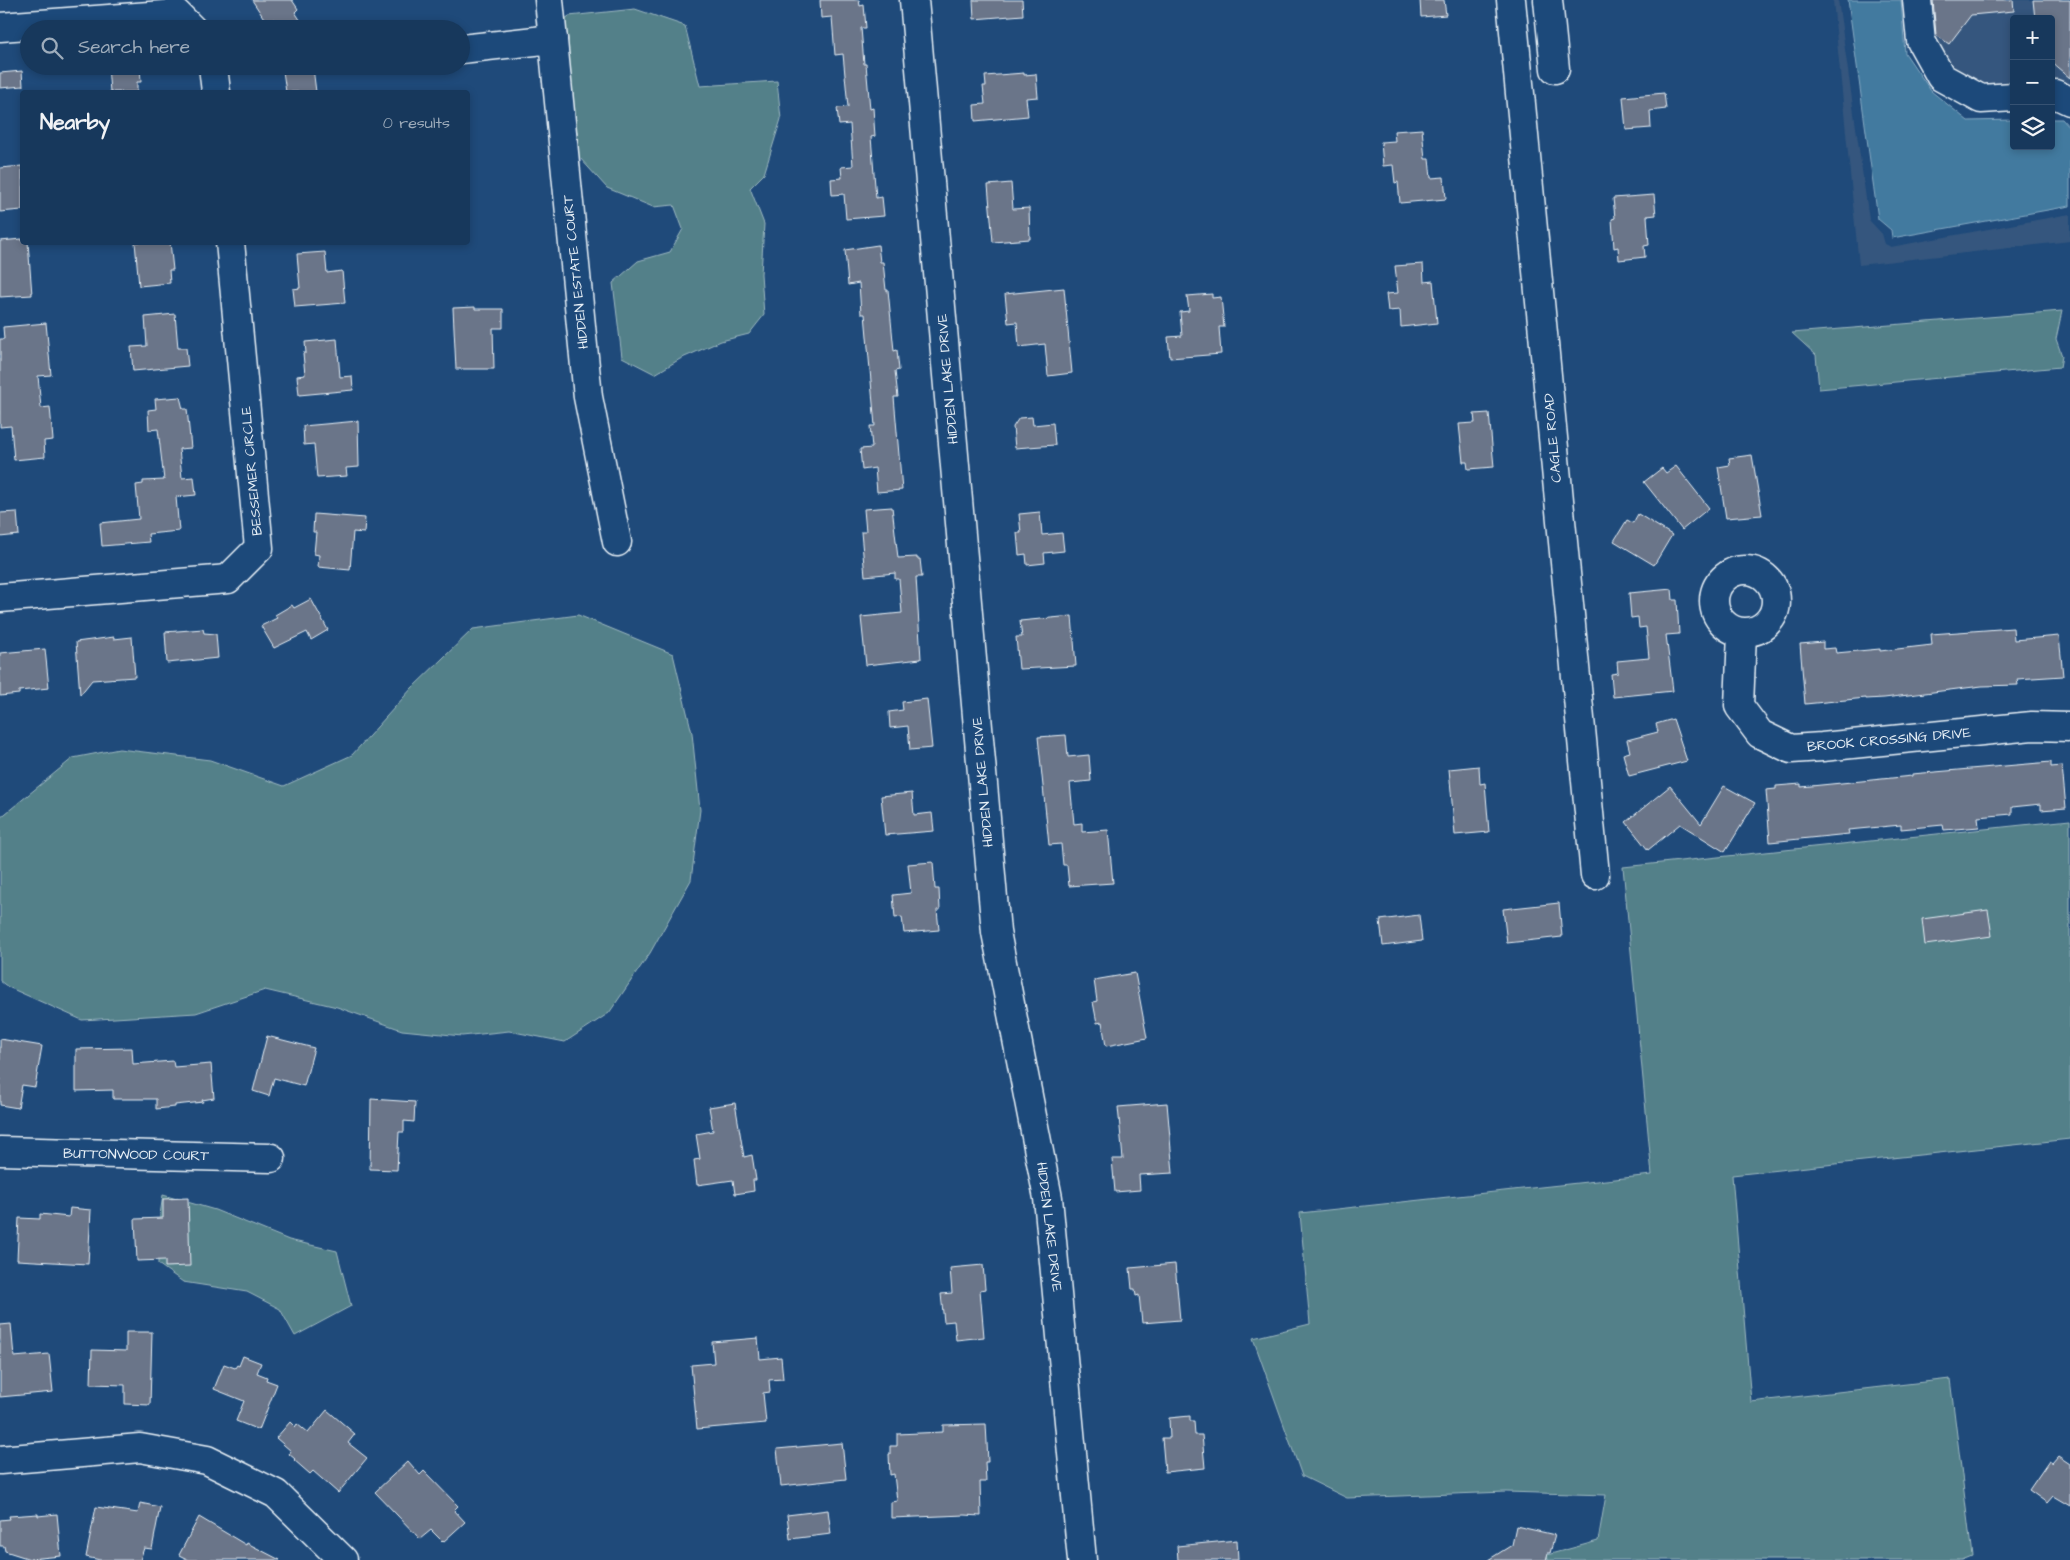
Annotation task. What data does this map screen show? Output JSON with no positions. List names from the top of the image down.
{
  "streets": {
    "street": [
      "HIDDEN ESTATE COURT",
      "HIDDEN LAKE DRIVE",
      "CAGLE ROAD",
      "BESSEMER CIRCLE",
      "BROOK CROSSING DRIVE",
      "BUTTONWOOD COURT"
    ]
  },
  "page": {
    "map_buttons": ["+", "−"],
    "search": "Search here",
    "heading": ["Nearby", "0 results"]
  }
}
